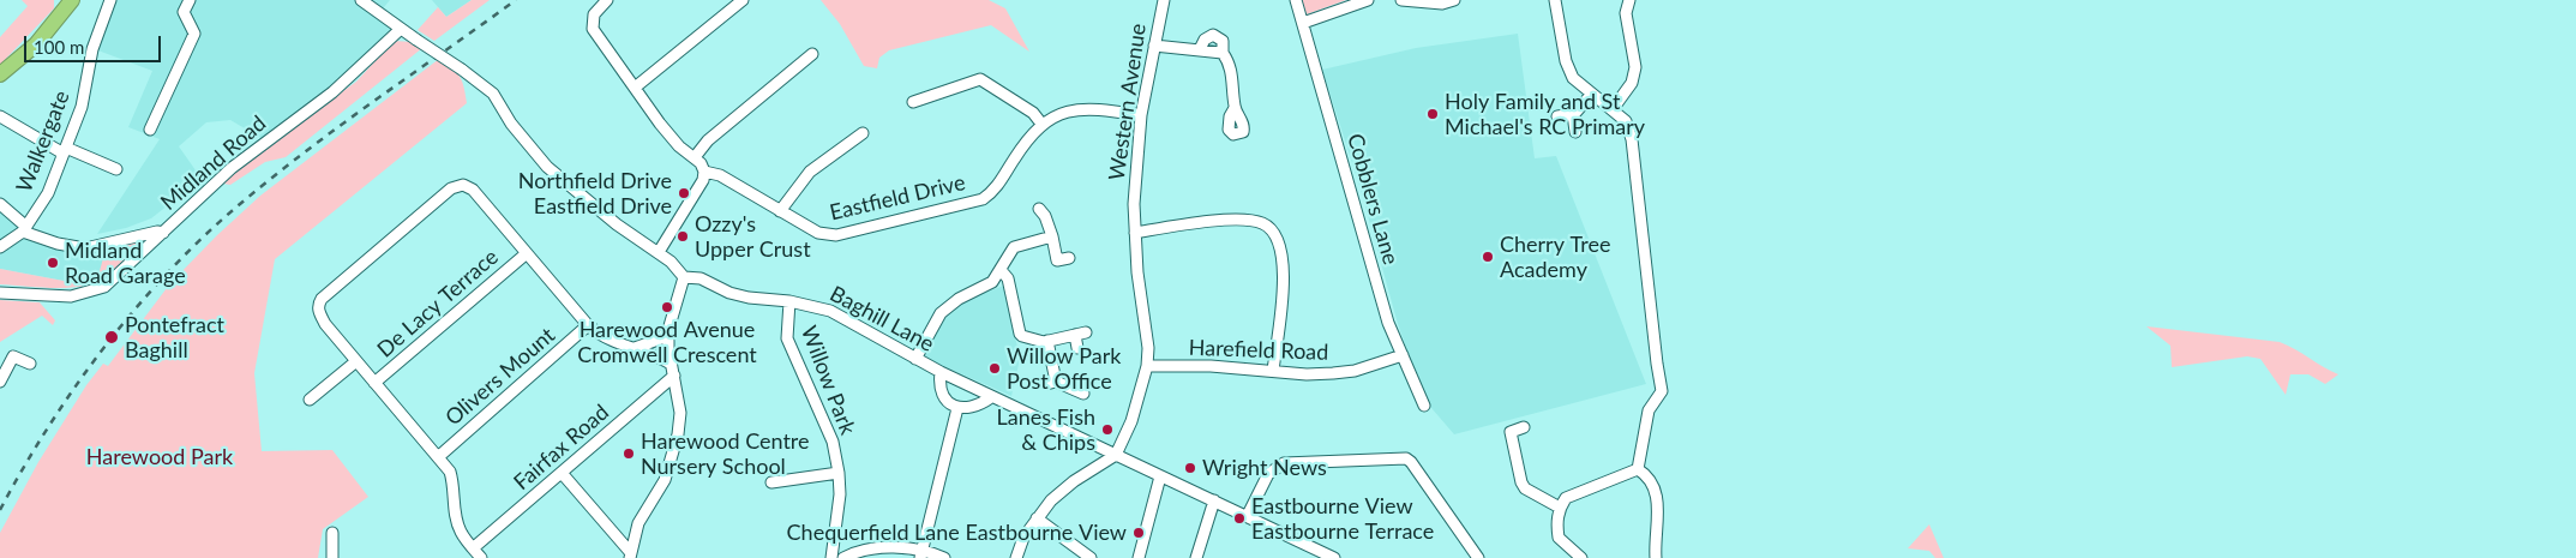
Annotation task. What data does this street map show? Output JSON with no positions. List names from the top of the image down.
{
  "streets": {
    "street": [
      "Western Avenue",
      "Walkergate",
      "Midland Road",
      "Eastfield Drive",
      "Cobblers Lane",
      "De Lacy Terrace",
      "Baghill Lane",
      "Harefield Road",
      "Olivers Mount",
      "Willow Park",
      "Fairfax Road"
    ]
  },
  "crossings": [
    ["Western Avenue", "Eastfield Drive"],
    ["Western Avenue", "Baghill Lane"],
    ["Western Avenue", "Harefield Road"],
    ["Walkergate", "Midland Road"],
    ["Cobblers Lane", "Harefield Road"],
    ["Baghill Lane", "Willow Park"]
  ],
  "parks": ["Harewood Park"],
  "places": [
    "Holy Family and St Michael's RC Primary",
    "Northfield Drive Eastfield Drive",
    "Ozzy's Upper Crust",
    "Cherry Tree Academy",
    "Midland Road Garage",
    "Harewood Avenue Cromwell Crescent",
    "Pontefract Baghill",
    "Willow Park Post Office",
    "Lanes Fish & Chips",
    "Harewood Centre Nursery School",
    "Wright News",
    "Eastbourne View Eastbourne Terrace",
    "Chequerfield Lane Eastbourne View"
  ],
  "scale_bar": "100 m"
}
